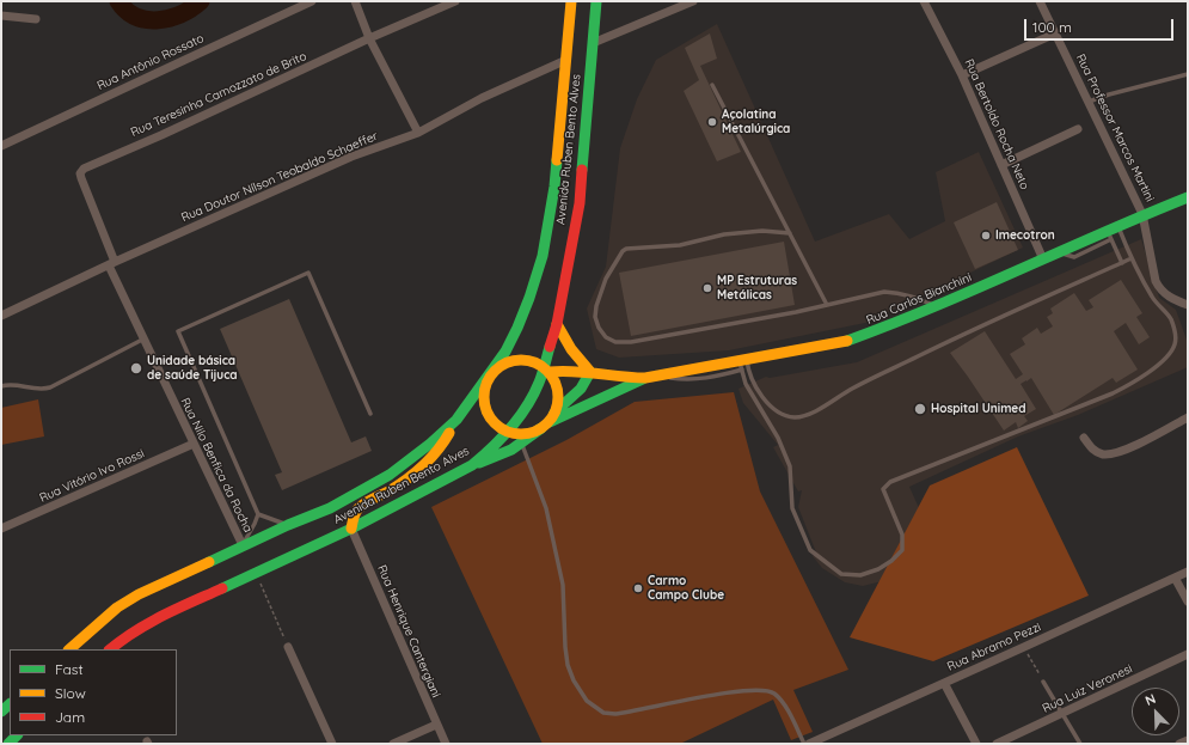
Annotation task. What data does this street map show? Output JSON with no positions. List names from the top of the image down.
{
  "streets": {
    "main road": ["Avenida Ruben Bento Alves", "Rua Carlos Bianchini"],
    "street": [
      "Rua Antônio Rossato",
      "Rua Teresinha Camozzato de Brito",
      "Rua Bertoldo Rocha Neto",
      "Rua Professor Marcos Martini",
      "Rua Doutor Nílson Teobaldo Schaeffer",
      "Rua Nilo Benfica da Rocha",
      "Rua Vitório Ivo Rossi",
      "Rua Henrique Cantergiani",
      "Rua Abramo Pezzi",
      "Rua Luiz Veronesi"
    ]
  },
  "crossings": [
    ["Rua Teresinha Camozzato de Brito", "Rua Doutor Nílson Teobaldo Schaeffer"],
    ["Rua Teresinha Camozzato de Brito", "Rua Nilo Benfica da Rocha"],
    ["Rua Bertoldo Rocha Neto", "Rua Carlos Bianchini"],
    ["Rua Professor Marcos Martini", "Rua Carlos Bianchini"],
    ["Avenida Ruben Bento Alves", "Rua Doutor Nílson Teobaldo Schaeffer"],
    ["Avenida Ruben Bento Alves", "Rua Carlos Bianchini"],
    ["Avenida Ruben Bento Alves", "Rua Nilo Benfica da Rocha"],
    ["Avenida Ruben Bento Alves", "Rua Henrique Cantergiani"],
    ["Rua Doutor Nílson Teobaldo Schaeffer", "Rua Nilo Benfica da Rocha"],
    ["Rua Nilo Benfica da Rocha", "Rua Vitório Ivo Rossi"]
  ],
  "places": [
    "Açolatina Metalúrgica",
    "Imecotron",
    "MP Estruturas Metálicas",
    "Unidade básica de saúde Tijuca",
    "Hospital Unimed",
    "Carmo Campo Clube"
  ],
  "legend": ["Fast", "Slow", "Jam"],
  "scale_bar": "100 m",
  "north": "top left"
}
